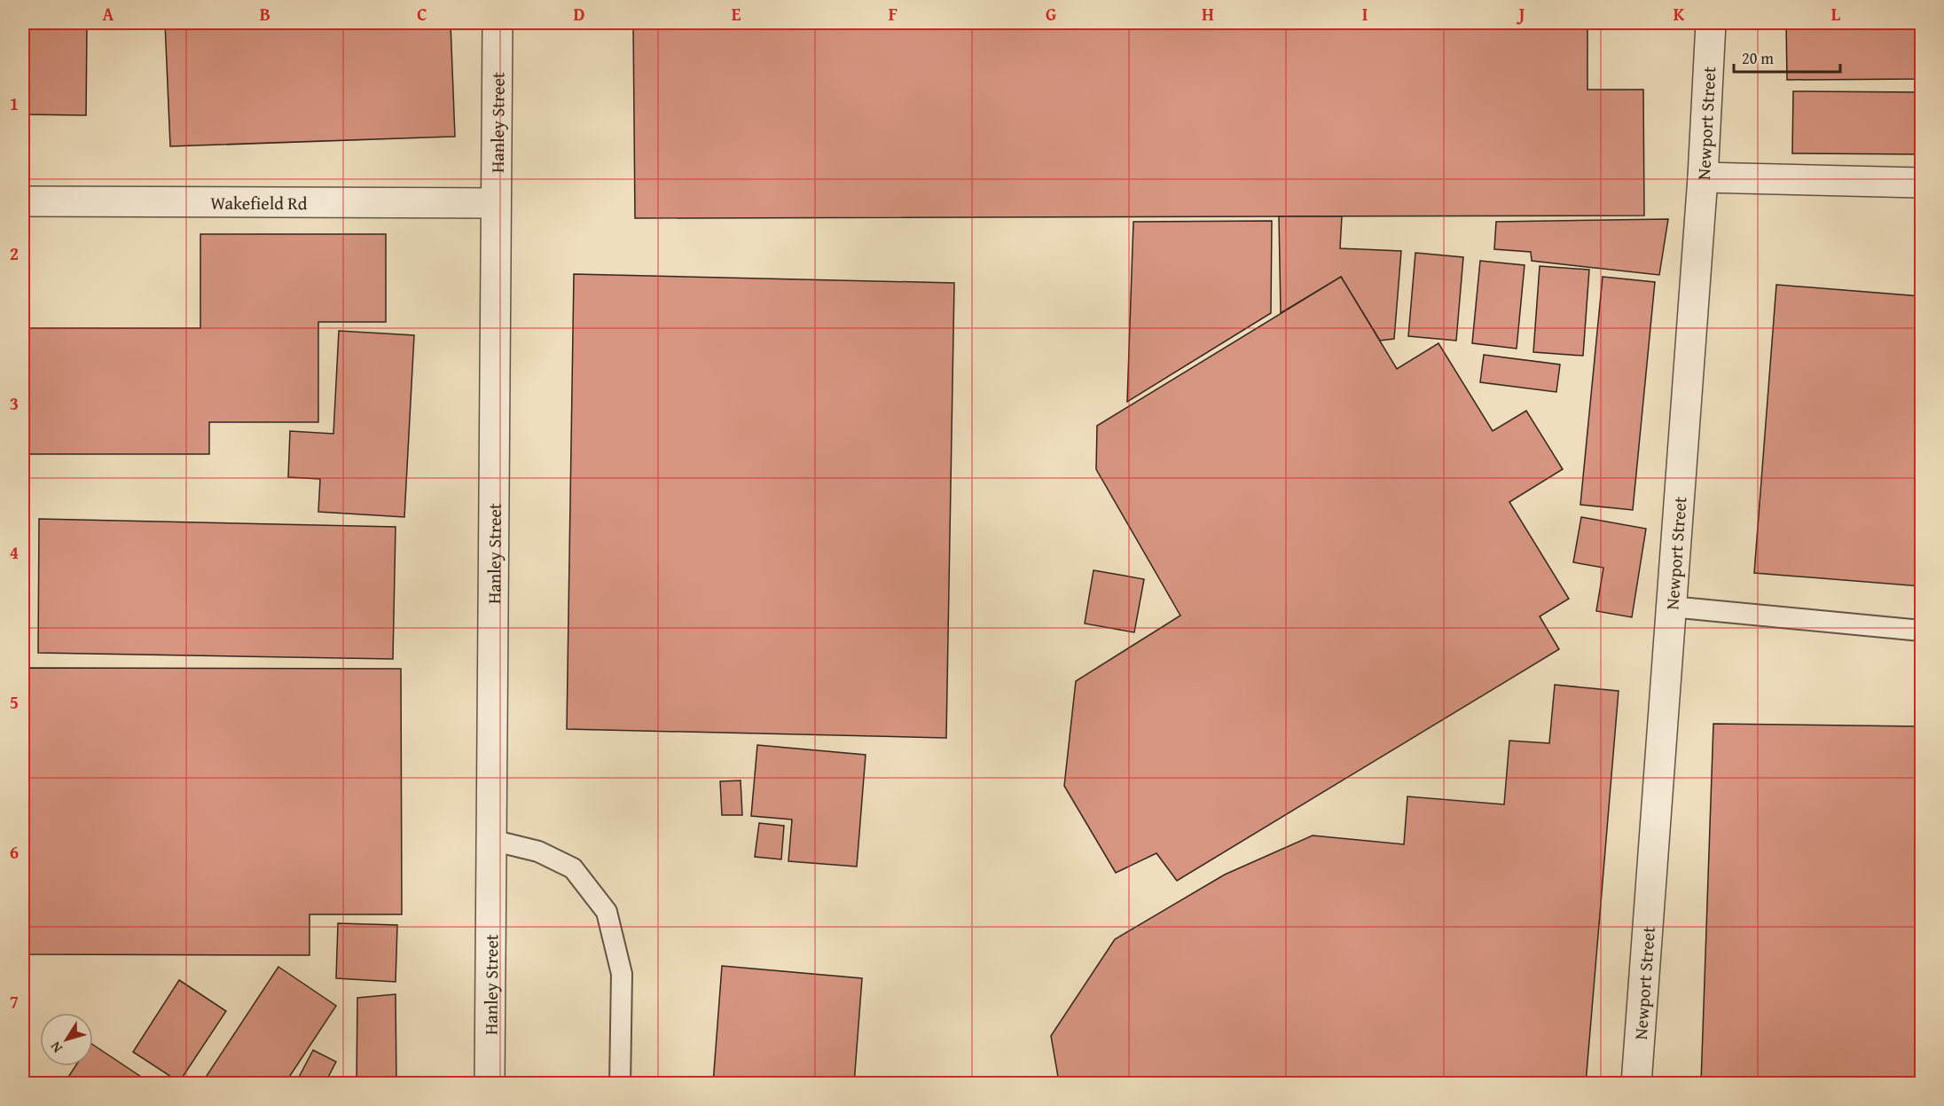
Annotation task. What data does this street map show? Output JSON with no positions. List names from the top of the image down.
{
  "streets": {
    "street": ["Hanley Street", "Newport Street", "Wakefield Rd"]
  },
  "crossings": [
    ["Hanley Street", "Wakefield Rd"]
  ],
  "scale_bar": "20 m",
  "north": "bottom left",
  "grid": {
    "columns": [
      "A",
      "B",
      "C",
      "D",
      "E",
      "F",
      "G",
      "H",
      "I",
      "J",
      "K",
      "L"
    ],
    "rows": [
      "1",
      "2",
      "3",
      "4",
      "5",
      "6",
      "7"
    ]
  }
}
